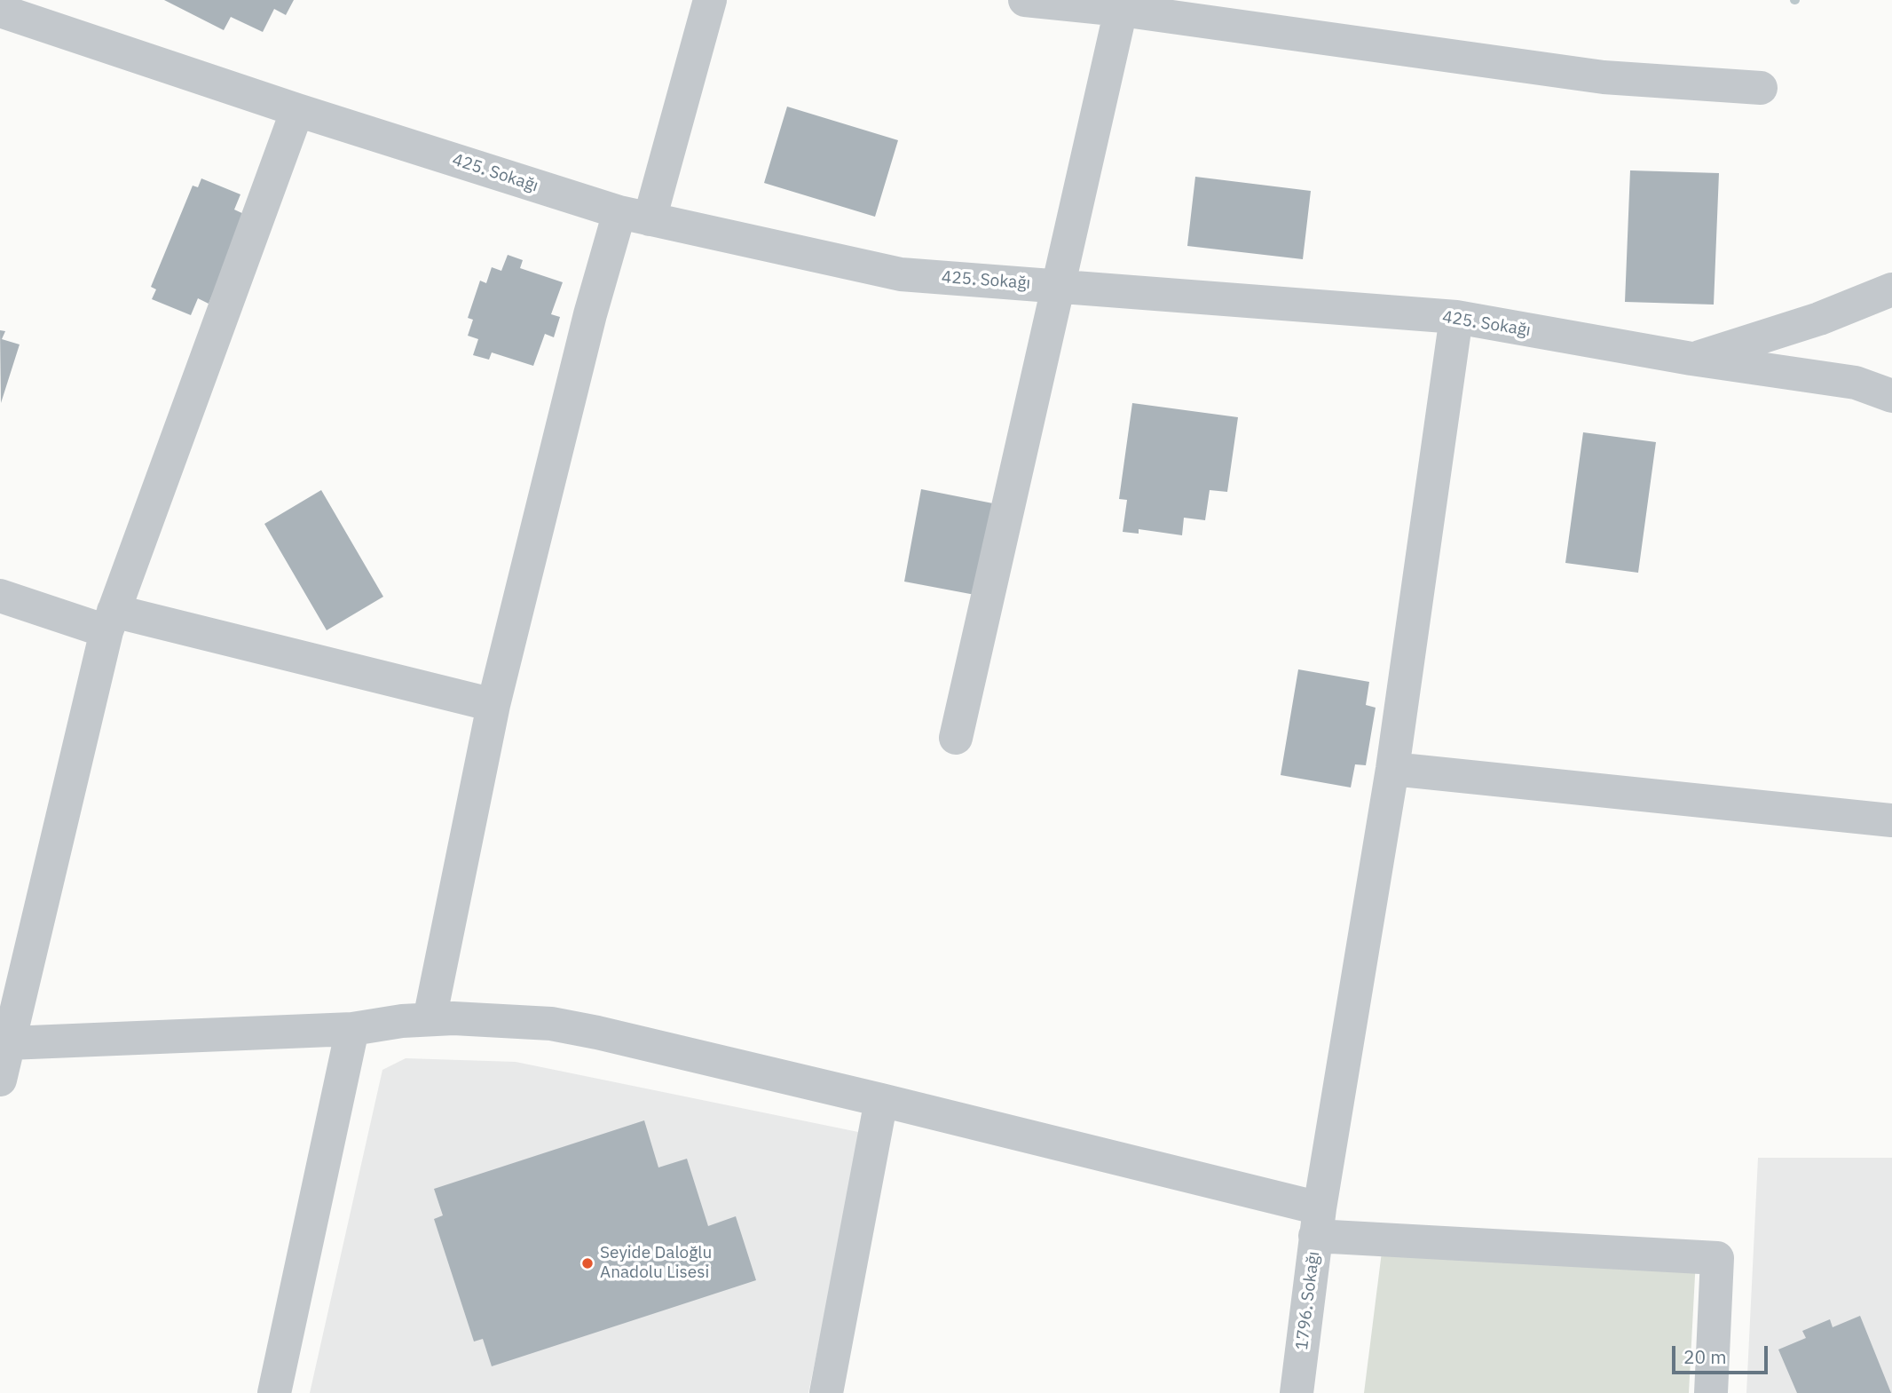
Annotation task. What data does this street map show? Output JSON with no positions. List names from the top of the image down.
{
  "streets": {
    "street": ["425. Sokağı", "1796. Sokağı"]
  },
  "crossings": [
    ["425. Sokağı", "1796. Sokağı"]
  ],
  "places": ["Seyide Daloğlu Anadolu Lisesi"],
  "scale_bar": "20 m"
}
